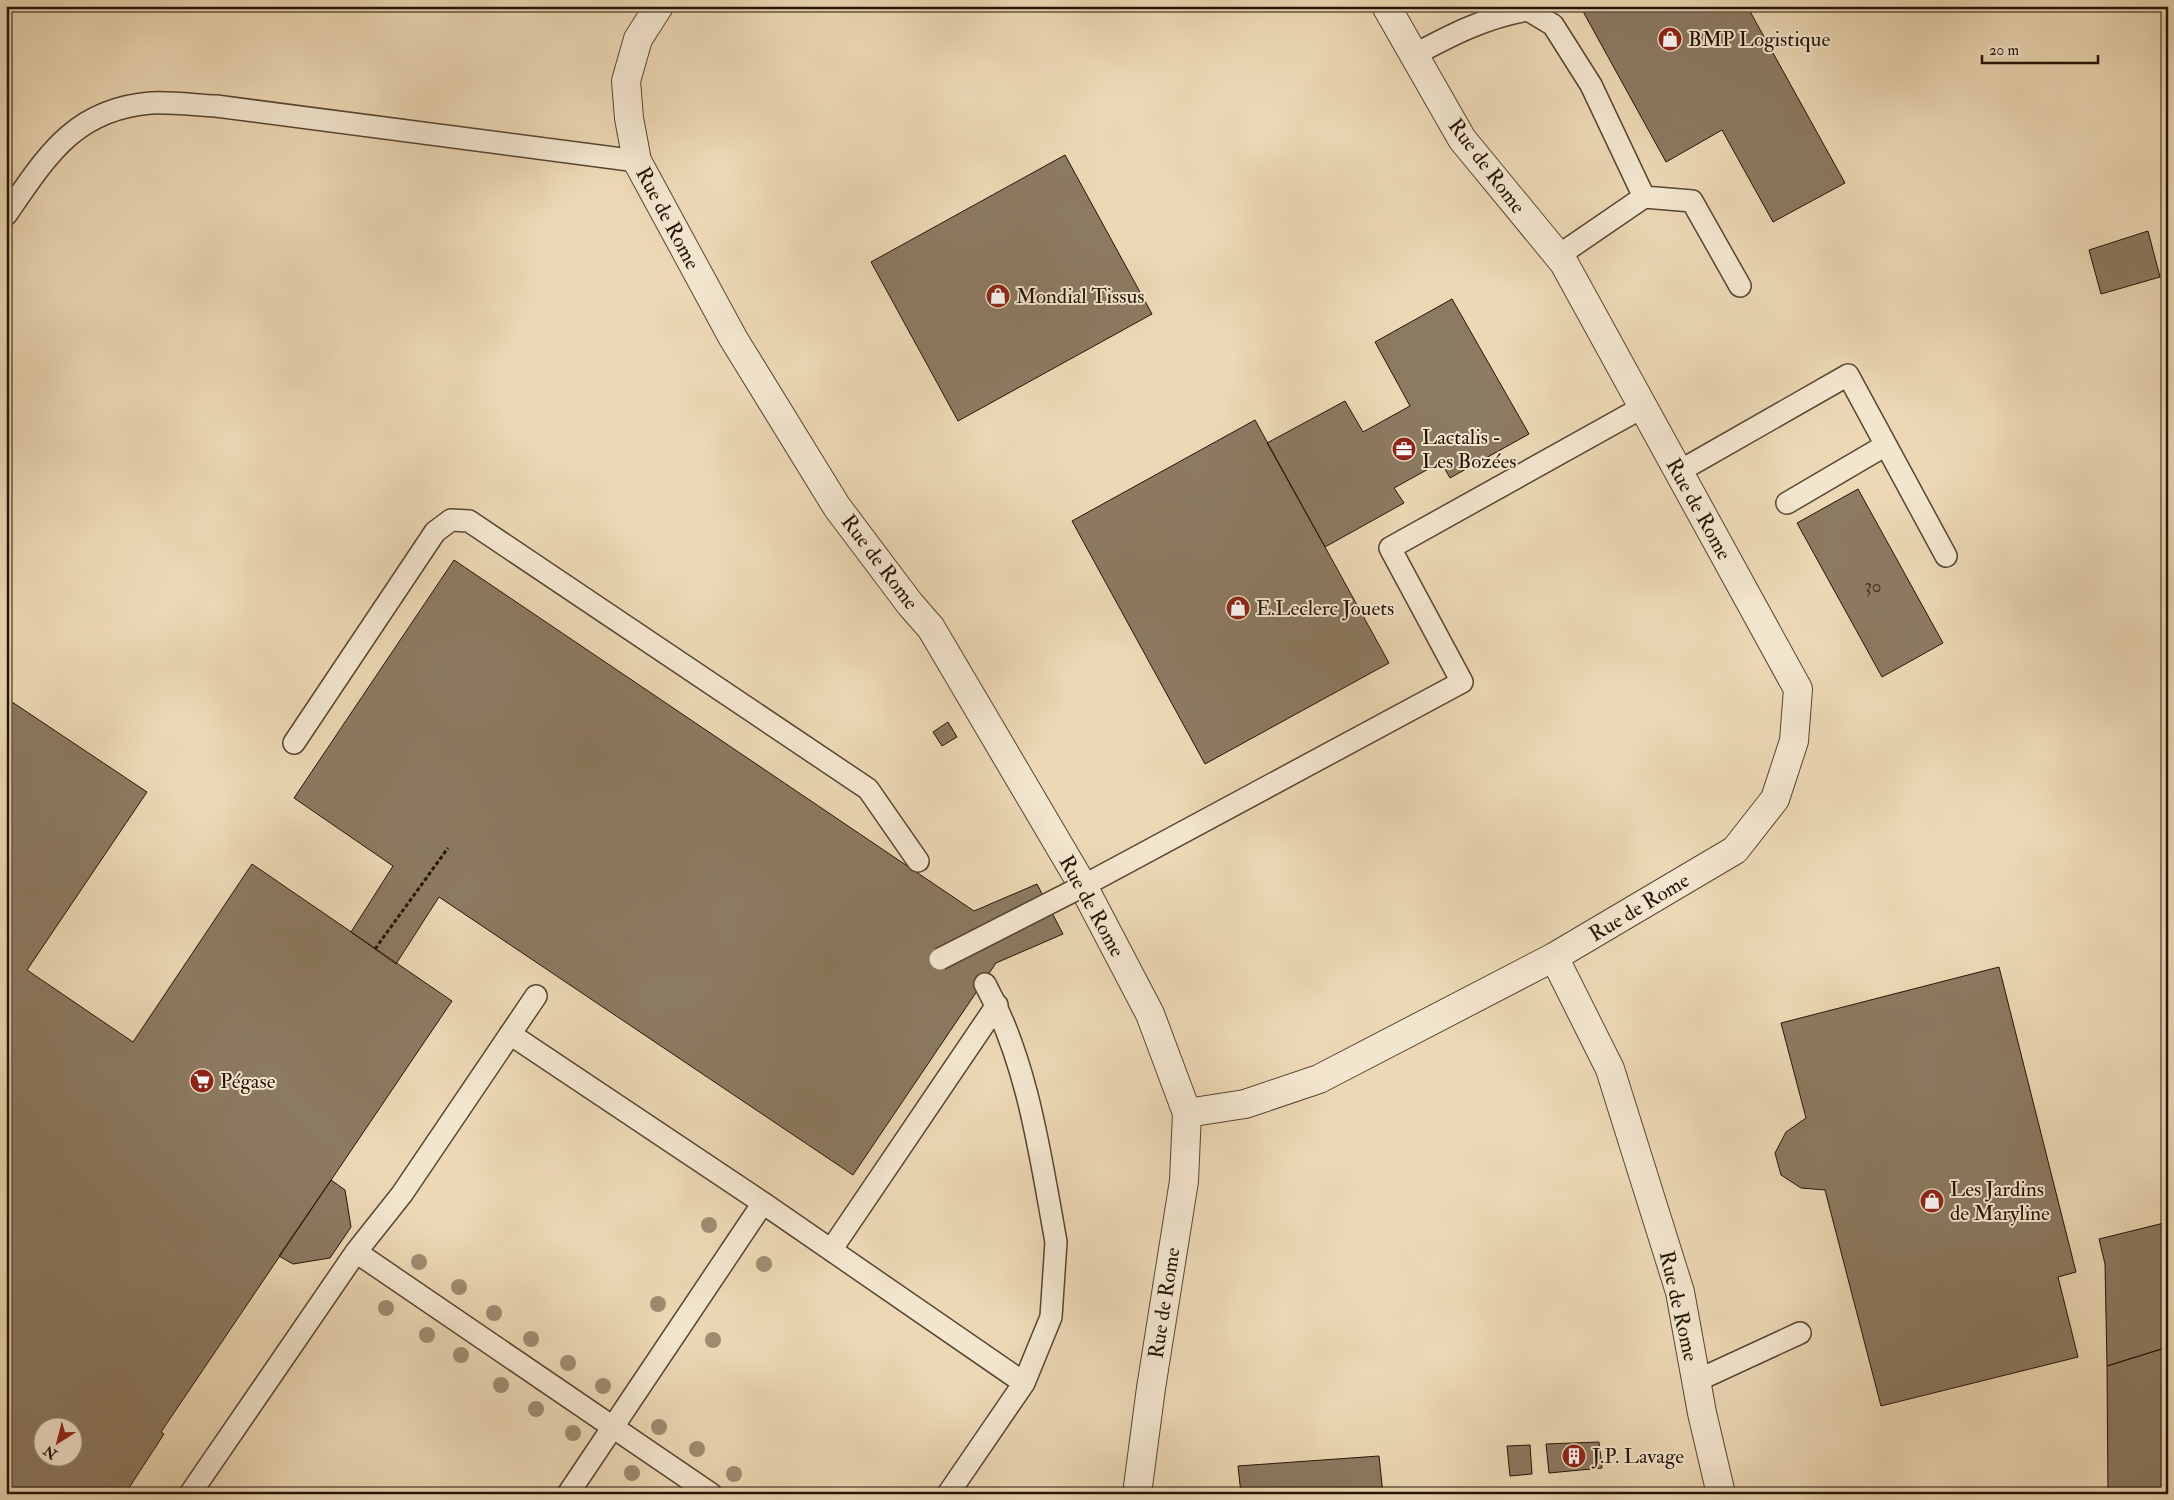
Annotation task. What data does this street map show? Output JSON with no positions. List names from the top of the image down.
{
  "streets": {
    "street": ["Rue de Rome"]
  },
  "places": {
    "shop": [
      "BMP Logistique",
      "Mondial Tissus",
      "E.Leclerc Jouets",
      "Les Jardins de Maryline"
    ],
    "office": ["Lactalis - Les Bozées"],
    "supermarket": ["Pégase"],
    "building": ["J.P. Lavage"]
  },
  "house_numbers": ["30"],
  "scale_bar": "20 m",
  "north": "bottom left"
}
